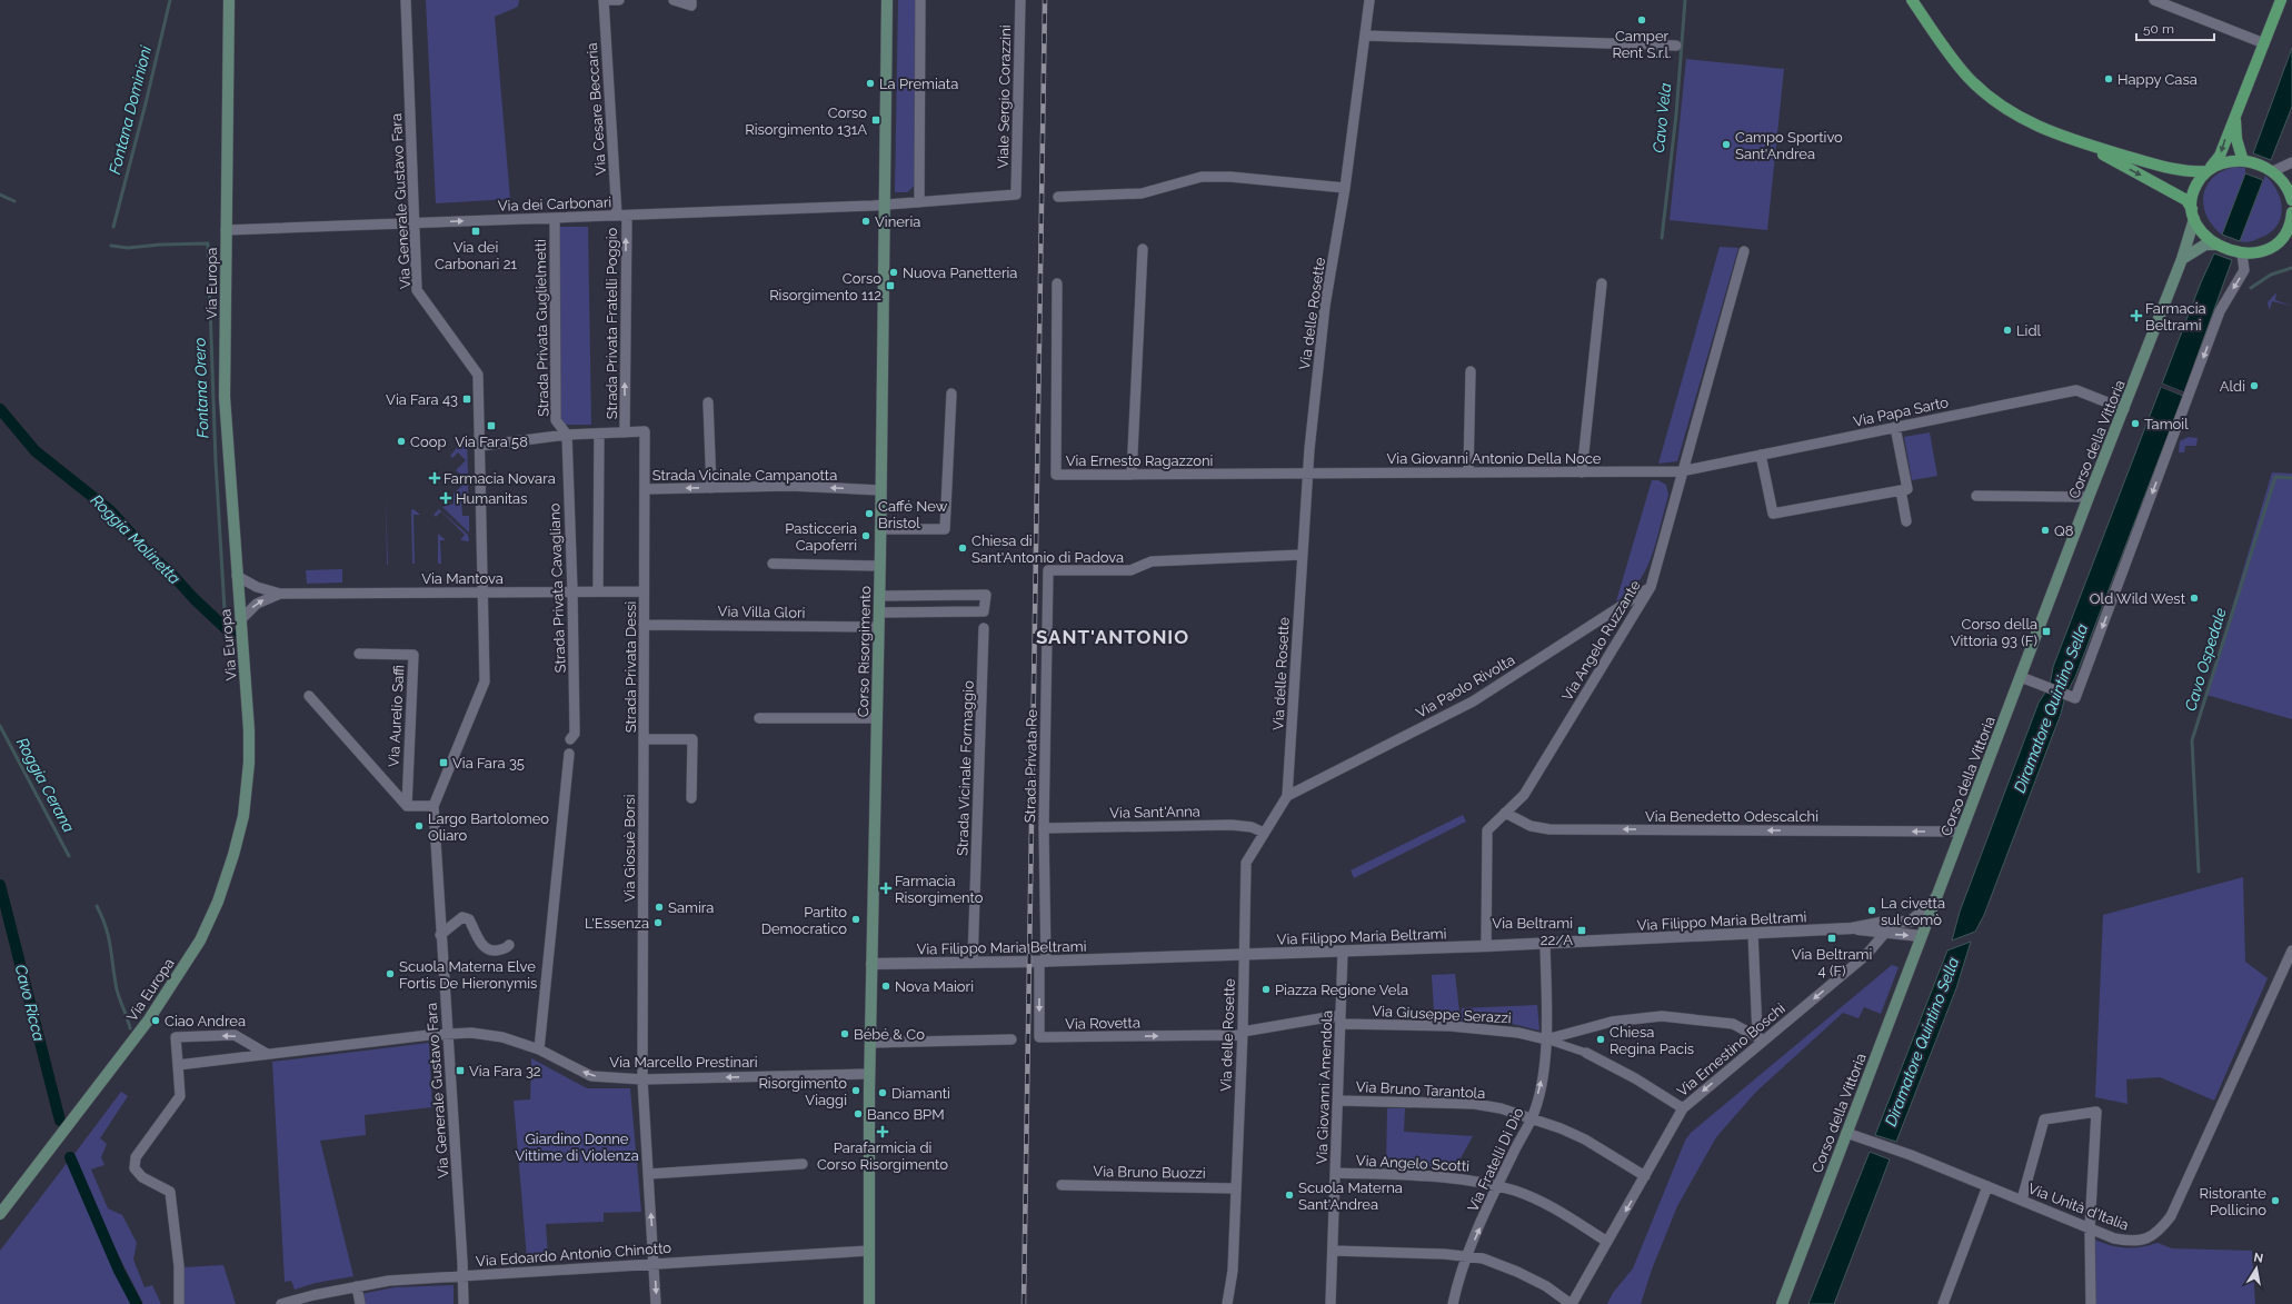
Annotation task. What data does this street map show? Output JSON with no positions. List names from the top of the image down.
{
  "streets": {
    "main road": ["Via Europa", "Corso della Vittoria", "Corso Risorgimento"],
    "street": [
      "Viale Sergio Corazzini",
      "Via Cesare Beccaria",
      "Via Generale Gustavo Fara",
      "Via dei Carbonari",
      "Via delle Rosette",
      "Strada Privata Fratelli Poggio",
      "Strada Privata Guglielmetti",
      "Via Papa Sarto",
      "Via Giovanni Antonio Della Noce",
      "Via Ernesto Ragazzoni",
      "Strada Vicinale Campanotta",
      "Via Mantova",
      "Strada Privata Cavagliano",
      "Via Villa Glori",
      "Via Angelo Ruzzante",
      "Strada Privata Dessì",
      "Via Paolo Rivolta",
      "Via Aurelio Saffi",
      "Strada Privata Re",
      "Strada Vicinale Formaggio",
      "Via Sant'Anna",
      "Via Benedetto Odescalchi",
      "Via Giosuè Borsi",
      "Via Filippo Maria Beltrami",
      "Via Giuseppe Serazzi",
      "Via Rovetta",
      "Via Ernestino Boschi",
      "Via Marcello Prestinari",
      "Via Giovanni Amendola",
      "Via Bruno Tarantola",
      "Via Fratelli Di Dio",
      "Via Angelo Scotti",
      "Via Bruno Buozzi",
      "Via Unità d'Italia",
      "Via Edoardo Antonio Chinotto"
    ]
  },
  "crossings": [
    ["Viale Sergio Corazzini", "Via dei Carbonari"],
    ["Via Cesare Beccaria", "Via dei Carbonari"],
    ["Via Cesare Beccaria", "Strada Privata Fratelli Poggio"],
    ["Via Generale Gustavo Fara", "Via dei Carbonari"],
    ["Via Generale Gustavo Fara", "Strada Vicinale Campanotta"],
    ["Via Generale Gustavo Fara", "Via Mantova"],
    ["Via Generale Gustavo Fara", "Via Marcello Prestinari"],
    ["Via Generale Gustavo Fara", "Via Edoardo Antonio Chinotto"],
    ["Via dei Carbonari", "Via Europa"],
    ["Via dei Carbonari", "Strada Privata Fratelli Poggio"],
    ["Via dei Carbonari", "Strada Privata Guglielmetti"],
    ["Via dei Carbonari", "Corso Risorgimento"],
    ["Via Europa", "Via Mantova"],
    ["Via delle Rosette", "Via Giovanni Antonio Della Noce"],
    ["Via delle Rosette", "Via Ernesto Ragazzoni"],
    ["Via delle Rosette", "Via Paolo Rivolta"],
    ["Via delle Rosette", "Strada Privata Re"],
    ["Via delle Rosette", "Via Sant'Anna"],
    ["Via delle Rosette", "Via Filippo Maria Beltrami"],
    ["Via delle Rosette", "Via Giuseppe Serazzi"],
    ["Via delle Rosette", "Via Rovetta"],
    ["Via delle Rosette", "Via Bruno Buozzi"],
    ["Strada Privata Fratelli Poggio", "Strada Vicinale Campanotta"],
    ["Strada Privata Guglielmetti", "Strada Vicinale Campanotta"],
    ["Strada Privata Guglielmetti", "Strada Privata Cavagliano"],
    ["Via Papa Sarto", "Corso della Vittoria"],
    ["Via Papa Sarto", "Via Giovanni Antonio Della Noce"],
    ["Via Papa Sarto", "Via Angelo Ruzzante"],
    ["Corso della Vittoria", "Via Benedetto Odescalchi"],
    ["Corso della Vittoria", "Via Filippo Maria Beltrami"],
    ["Corso della Vittoria", "Via Unità d'Italia"],
    ["Via Giovanni Antonio Della Noce", "Via Ernesto Ragazzoni"],
    ["Via Giovanni Antonio Della Noce", "Via Angelo Ruzzante"],
    ["Strada Vicinale Campanotta", "Strada Privata Cavagliano"],
    ["Strada Vicinale Campanotta", "Corso Risorgimento"],
    ["Strada Vicinale Campanotta", "Strada Privata Dessì"],
    ["Via Mantova", "Strada Privata Cavagliano"],
    ["Via Mantova", "Strada Privata Dessì"],
    ["Via Villa Glori", "Corso Risorgimento"],
    ["Via Villa Glori", "Strada Privata Dessì"],
    ["Via Angelo Ruzzante", "Via Paolo Rivolta"],
    ["Via Angelo Ruzzante", "Via Benedetto Odescalchi"],
    ["Via Angelo Ruzzante", "Via Filippo Maria Beltrami"],
    ["Corso Risorgimento", "Via Filippo Maria Beltrami"],
    ["Corso Risorgimento", "Via Marcello Prestinari"],
    ["Corso Risorgimento", "Via Edoardo Antonio Chinotto"],
    ["Strada Privata Dessì", "Via Giosuè Borsi"],
    ["Strada Privata Re", "Via Sant'Anna"],
    ["Strada Privata Re", "Via Filippo Maria Beltrami"],
    ["Strada Privata Re", "Via Rovetta"],
    ["Strada Vicinale Formaggio", "Via Filippo Maria Beltrami"],
    ["Via Giosuè Borsi", "Via Marcello Prestinari"],
    ["Via Giosuè Borsi", "Via Edoardo Antonio Chinotto"],
    ["Via Filippo Maria Beltrami", "Via Rovetta"],
    ["Via Filippo Maria Beltrami", "Via Ernestino Boschi"],
    ["Via Filippo Maria Beltrami", "Via Giovanni Amendola"],
    ["Via Filippo Maria Beltrami", "Via Fratelli Di Dio"],
    ["Via Giuseppe Serazzi", "Via Rovetta"],
    ["Via Giuseppe Serazzi", "Via Ernestino Boschi"],
    ["Via Giuseppe Serazzi", "Via Giovanni Amendola"],
    ["Via Giuseppe Serazzi", "Via Fratelli Di Dio"],
    ["Via Ernestino Boschi", "Via Bruno Tarantola"],
    ["Via Ernestino Boschi", "Via Angelo Scotti"],
    ["Via Giovanni Amendola", "Via Bruno Tarantola"],
    ["Via Giovanni Amendola", "Via Angelo Scotti"],
    ["Via Bruno Tarantola", "Via Fratelli Di Dio"],
    ["Via Fratelli Di Dio", "Via Angelo Scotti"]
  ],
  "one_way": [
    "Strada Privata Fratelli Poggio",
    "Via Benedetto Odescalchi",
    "Via Ernestino Boschi",
    "Via Marcello Prestinari",
    "Via Fratelli Di Dio"
  ],
  "districts": ["SANT'ANTONIO"],
  "water": [
    "Fontana Dominioni",
    "Cavo Vela",
    "Fontana Orero",
    "Roggia Molinetta",
    "Cavo Ospedale",
    "Diramatore Quintino Sella",
    "Roggia Cerana",
    "Cavo Ricca"
  ],
  "parks": ["Giardino Donne Vittime di Violenza"],
  "places": {
    "other": [
      "Camper Rent S.r.l.",
      "Happy Casa",
      "La Premiata",
      "Campo Sportivo Sant'Andrea",
      "Vineria",
      "Nuova Panetteria",
      "Lidl",
      "Aldi",
      "Tamoil",
      "Coop",
      "Caffé New Bristol",
      "Q8",
      "Pasticceria Capoferri",
      "Chiesa di Sant'Antonio di Padova",
      "Old Wild West",
      "Largo Bartolomeo Oliaro",
      "Samira",
      "La civetta sul comò",
      "Partito Democratico",
      "L'Essenza",
      "Scuola Materna Elve Fortis De Hieronymis",
      "Nova Maiori",
      "Piazza Regione Vela",
      "Ciao Andrea",
      "Bébé & Co",
      "Chiesa Regina Pacis",
      "Risorgimento Viaggi",
      "Diamanti",
      "Banco BPM",
      "Scuola Materna Sant'Andrea",
      "Ristorante Pollicino"
    ],
    "transit": [
      "Corso Risorgimento 131A",
      "Via dei Carbonari 21",
      "Corso Risorgimento 112",
      "Via Fara 43",
      "Via Fara 58",
      "Corso della Vittoria 93 (F)",
      "Via Fara 35",
      "Via Beltrami 22/A",
      "Via Beltrami 4 (F)",
      "Via Fara 32"
    ],
    "health": [
      "Farmacia Beltrami",
      "Farmacia Novara",
      "Humanitas",
      "Farmacia Risorgimento",
      "Parafarmicia di Corso Risorgimento"
    ]
  },
  "scale_bar": "50 m",
  "north": "top"
}
